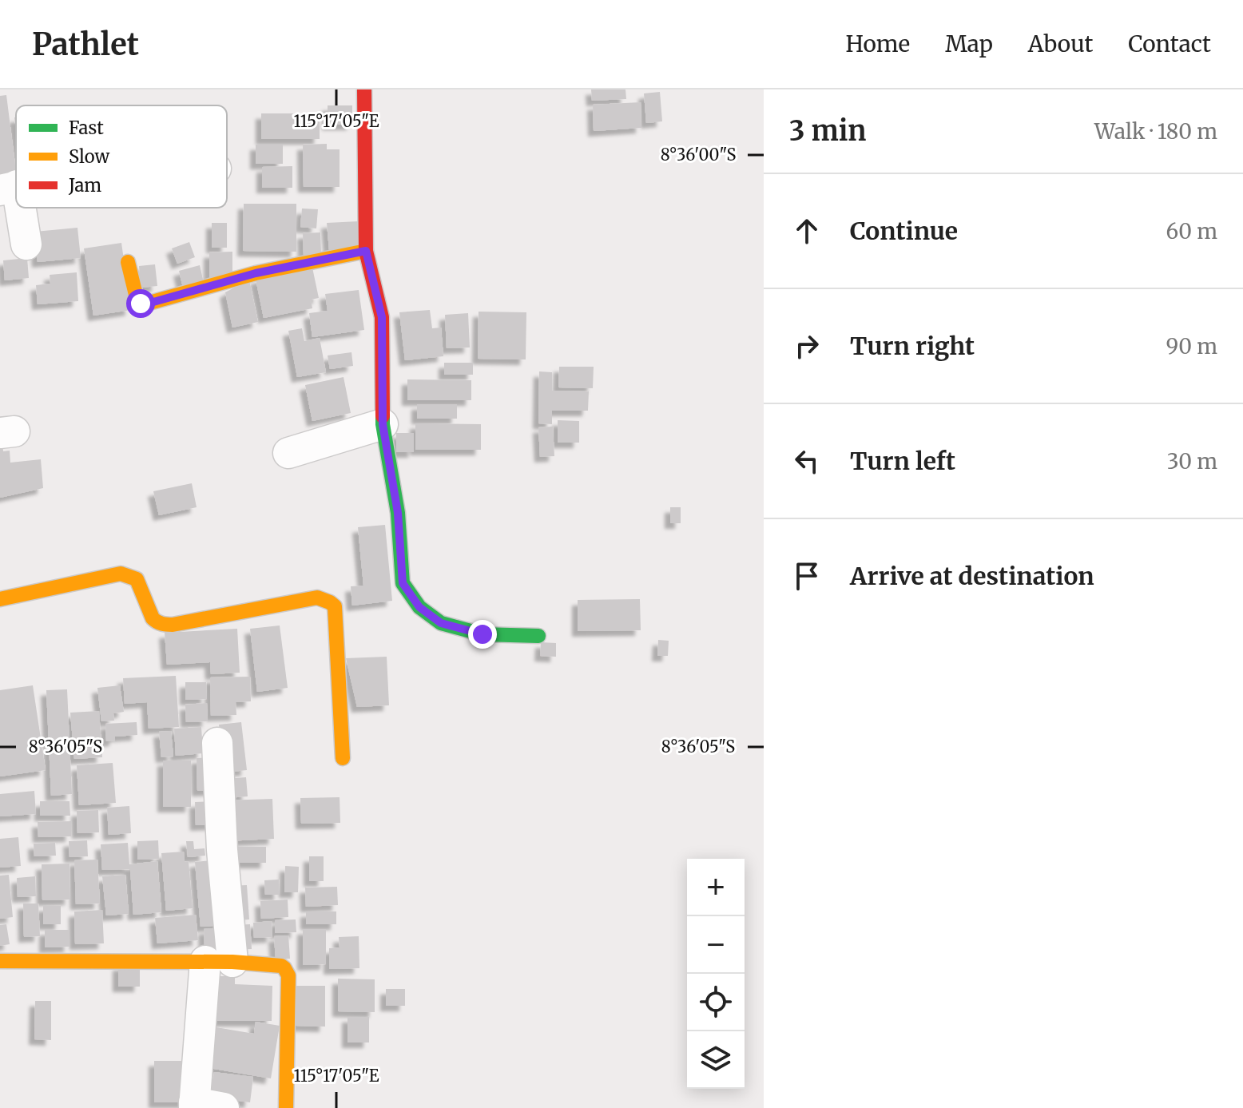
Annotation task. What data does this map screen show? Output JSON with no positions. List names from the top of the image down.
{
  "legend": ["Fast", "Slow", "Jam"],
  "page": {
    "header": "Pathlet",
    "nav": [
      "Home",
      "Map",
      "About",
      "Contact"
    ],
    "heading": ["3 min", "Walk · 180 m"],
    "list": [
      ["Continue", "60 m"],
      ["Turn right", "90 m"],
      ["Turn left", "30 m"],
      "Arrive at destination"
    ],
    "map_buttons": ["+", "−"]
  },
  "coordinates": ["115°17'05\"E", "8°36'00\"S", "8°36'05\"S"]
}
